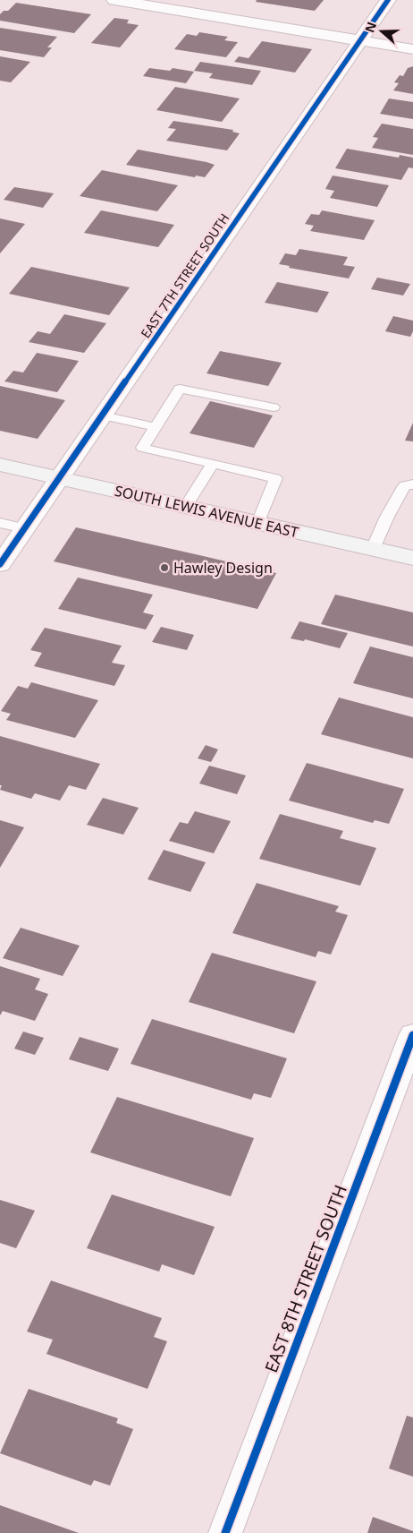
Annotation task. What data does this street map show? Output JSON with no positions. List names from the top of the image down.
{
  "streets": {
    "main road": ["SOUTH LEWIS AVENUE EAST"],
    "street": ["EAST 7TH STREET SOUTH", "EAST 8TH STREET SOUTH"]
  },
  "crossings": [
    ["EAST 7TH STREET SOUTH", "SOUTH LEWIS AVENUE EAST"]
  ],
  "places": ["Hawley Design"],
  "north": "left"
}
